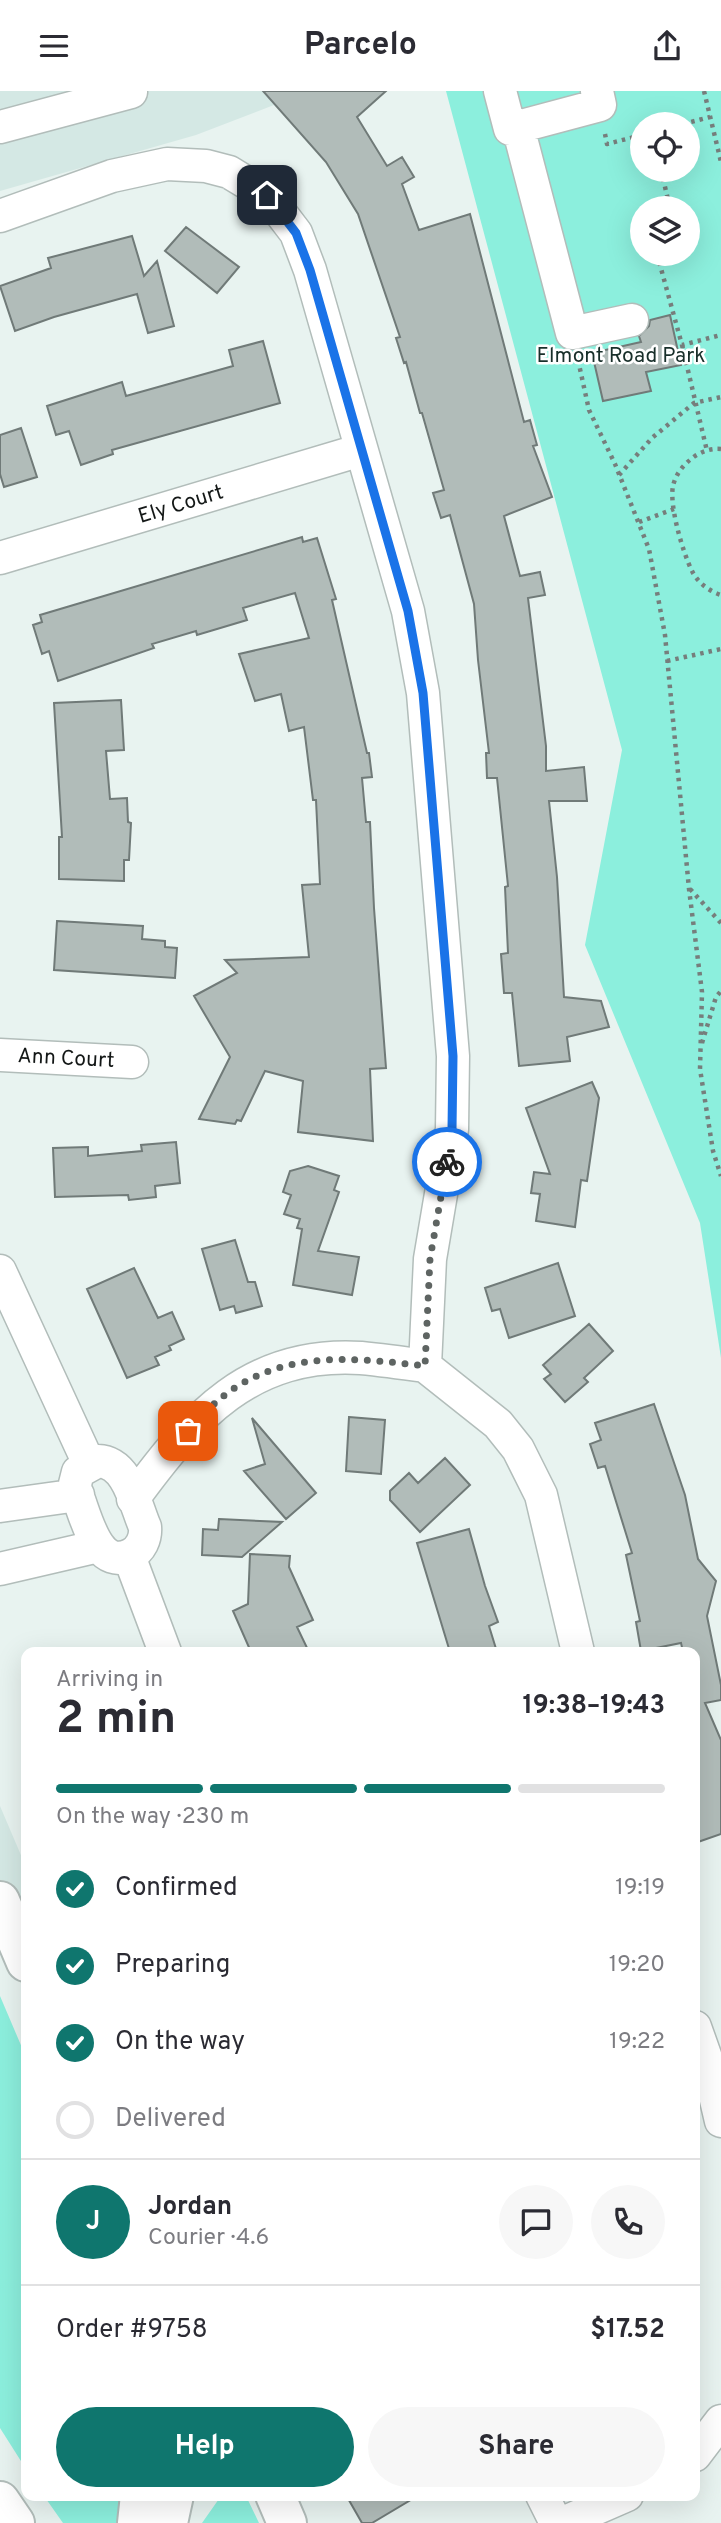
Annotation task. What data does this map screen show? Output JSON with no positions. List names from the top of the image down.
{
  "streets": {
    "street": ["Ely Court", "Ann Court"]
  },
  "parks": ["Elmont Road Park"],
  "page": {
    "header": "Parcelo",
    "heading": ["2 min", "Arriving in", "19:38–19:43"],
    "panel": [
      "Jordan",
      "Courier · 4.6",
      "Order #9758",
      "$17.52"
    ],
    "bar": "On the way · 230 m",
    "list": [
      ["Confirmed", "19:19"],
      ["Preparing", "19:20"],
      ["On the way", "19:22"],
      "Delivered"
    ],
    "round": "J",
    "buttons": ["Help", "Share"]
  }
}
